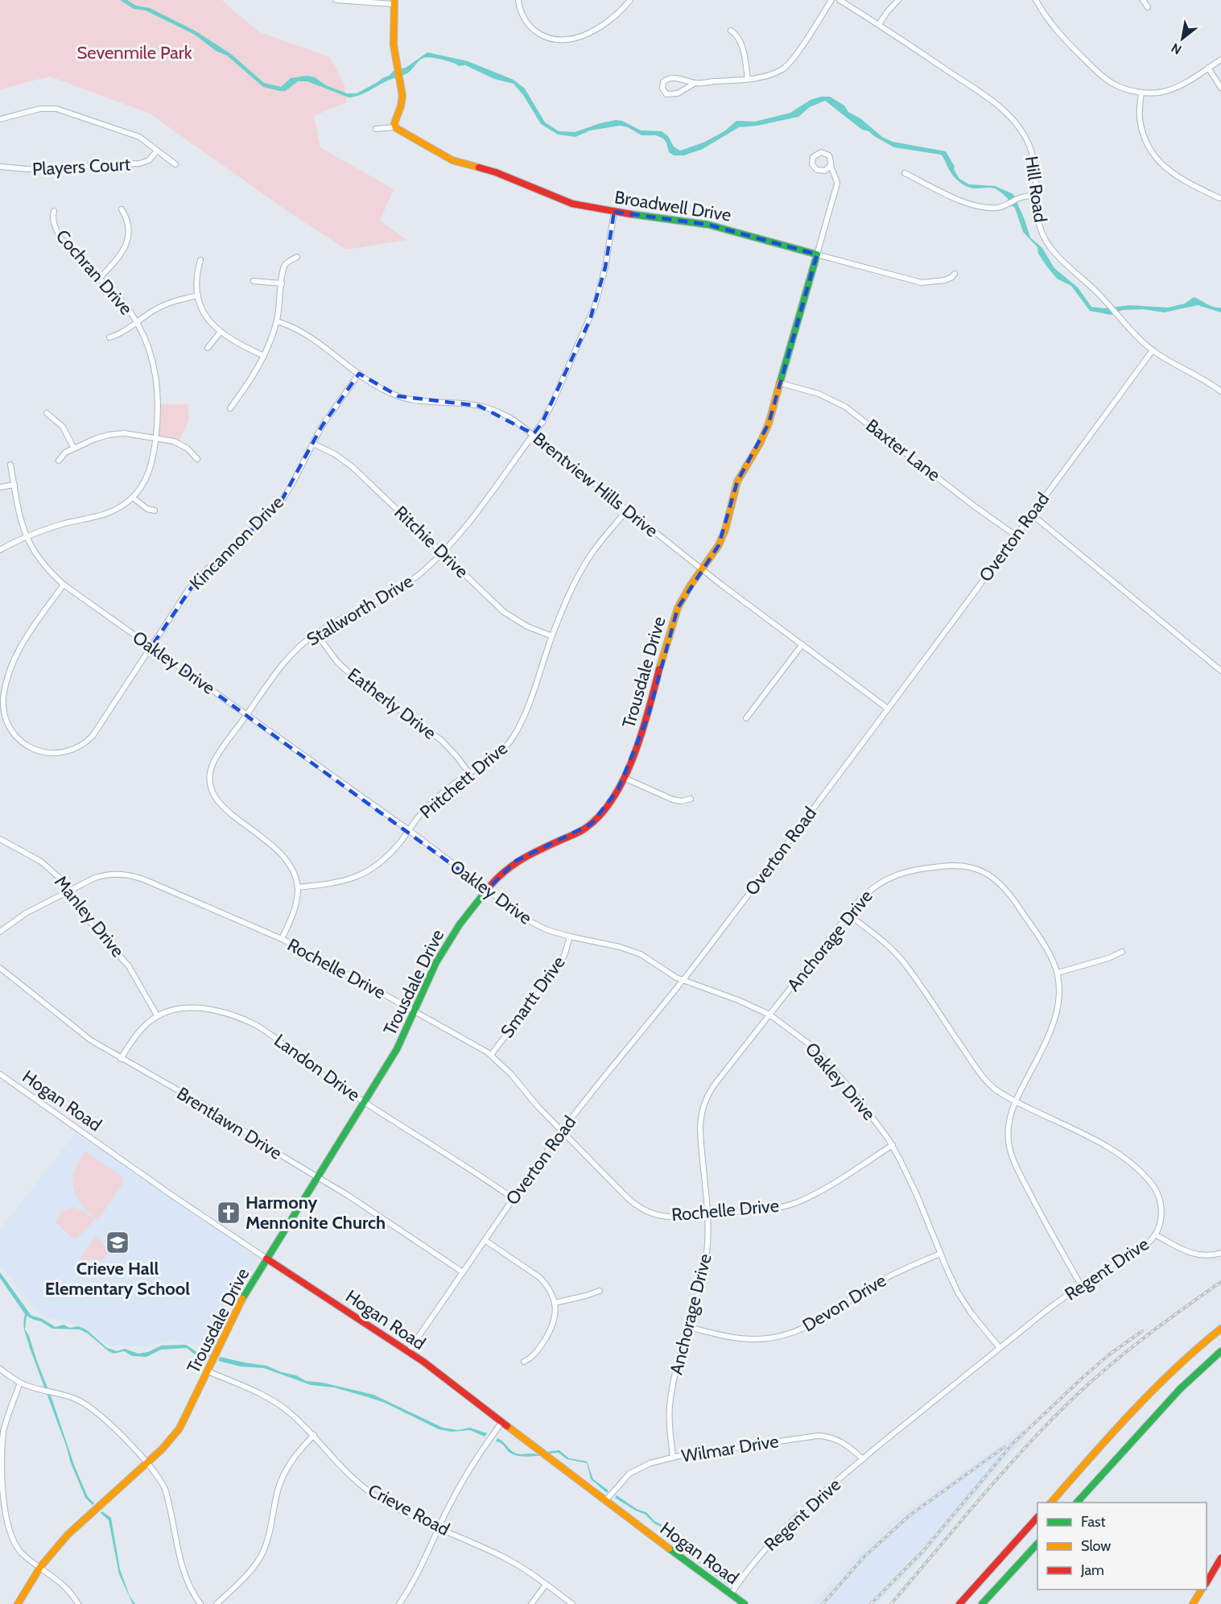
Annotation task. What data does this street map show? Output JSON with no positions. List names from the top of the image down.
{
  "streets": {
    "main road": ["Broadwell Drive", "Trousdale Drive", "Hogan Road"],
    "street": [
      "Players Court",
      "Hill Road",
      "Cochran Drive",
      "Baxter Lane",
      "Brentview Hills Drive",
      "Overton Road",
      "Ritchie Drive",
      "Kincannon Drive",
      "Stallworth Drive",
      "Oakley Drive",
      "Eatherly Drive",
      "Pritchett Drive",
      "Manley Drive",
      "Anchorage Drive",
      "Rochelle Drive",
      "Smartt Drive",
      "Landon Drive",
      "Brentlawn Drive",
      "Regent Drive",
      "Devon Drive",
      "Wilmar Drive",
      "Crieve Road"
    ]
  },
  "crossings": [
    ["Hill Road", "Overton Road"],
    ["Broadwell Drive", "Stallworth Drive"],
    ["Broadwell Drive", "Trousdale Drive"],
    ["Cochran Drive", "Oakley Drive"],
    ["Baxter Lane", "Overton Road"],
    ["Baxter Lane", "Trousdale Drive"],
    ["Brentview Hills Drive", "Overton Road"],
    ["Brentview Hills Drive", "Kincannon Drive"],
    ["Brentview Hills Drive", "Stallworth Drive"],
    ["Brentview Hills Drive", "Trousdale Drive"],
    ["Brentview Hills Drive", "Pritchett Drive"],
    ["Overton Road", "Oakley Drive"],
    ["Overton Road", "Rochelle Drive"],
    ["Overton Road", "Landon Drive"],
    ["Overton Road", "Hogan Road"],
    ["Overton Road", "Brentlawn Drive"],
    ["Ritchie Drive", "Kincannon Drive"],
    ["Ritchie Drive", "Stallworth Drive"],
    ["Ritchie Drive", "Pritchett Drive"],
    ["Kincannon Drive", "Oakley Drive"],
    ["Stallworth Drive", "Oakley Drive"],
    ["Stallworth Drive", "Eatherly Drive"],
    ["Stallworth Drive", "Pritchett Drive"],
    ["Oakley Drive", "Trousdale Drive"],
    ["Oakley Drive", "Pritchett Drive"],
    ["Oakley Drive", "Anchorage Drive"],
    ["Oakley Drive", "Rochelle Drive"],
    ["Oakley Drive", "Smartt Drive"],
    ["Oakley Drive", "Regent Drive"],
    ["Oakley Drive", "Devon Drive"],
    ["Trousdale Drive", "Rochelle Drive"],
    ["Trousdale Drive", "Landon Drive"],
    ["Trousdale Drive", "Hogan Road"],
    ["Trousdale Drive", "Brentlawn Drive"],
    ["Trousdale Drive", "Crieve Road"],
    ["Eatherly Drive", "Pritchett Drive"],
    ["Manley Drive", "Rochelle Drive"],
    ["Manley Drive", "Landon Drive"],
    ["Anchorage Drive", "Rochelle Drive"],
    ["Anchorage Drive", "Regent Drive"],
    ["Anchorage Drive", "Devon Drive"],
    ["Anchorage Drive", "Wilmar Drive"],
    ["Rochelle Drive", "Smartt Drive"],
    ["Landon Drive", "Brentlawn Drive"],
    ["Hogan Road", "Regent Drive"],
    ["Hogan Road", "Wilmar Drive"],
    ["Regent Drive", "Wilmar Drive"]
  ],
  "parks": ["Sevenmile Park"],
  "places": {
    "church": ["Harmony Mennonite Church"],
    "school or university": ["Crieve Hall Elementary School"]
  },
  "legend": ["Fast", "Slow", "Jam"],
  "north": "bottom left"
}
